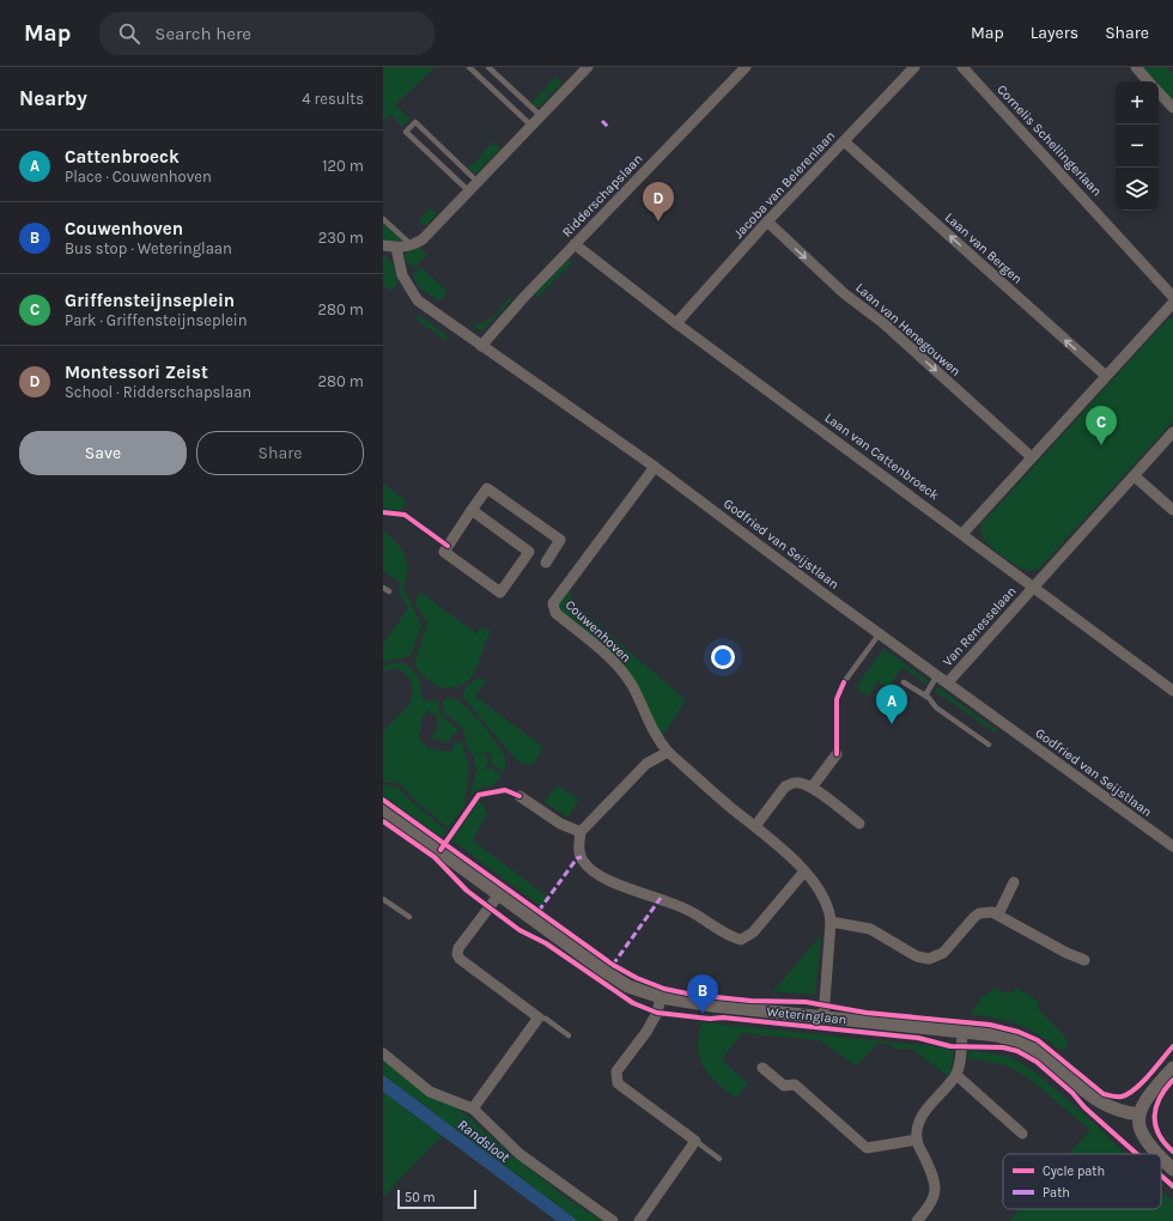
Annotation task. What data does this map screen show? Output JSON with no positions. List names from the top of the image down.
{
  "streets": {
    "street": [
      "Cornelis Schellingerlaan",
      "Jacoba van Beierenlaan",
      "Ridderschapslaan",
      "Laan van Bergen",
      "Laan van Henegouwen",
      "Laan van Cattenbroeck",
      "Godfried van Seijstlaan",
      "Van Renesselaan",
      "Couwenhoven",
      "Weteringlaan"
    ]
  },
  "crossings": [
    ["Jacoba van Beierenlaan", "Laan van Bergen"],
    ["Jacoba van Beierenlaan", "Laan van Henegouwen"],
    ["Jacoba van Beierenlaan", "Laan van Cattenbroeck"],
    ["Ridderschapslaan", "Laan van Cattenbroeck"],
    ["Ridderschapslaan", "Godfried van Seijstlaan"],
    ["Laan van Cattenbroeck", "Van Renesselaan"],
    ["Godfried van Seijstlaan", "Van Renesselaan"],
    ["Godfried van Seijstlaan", "Couwenhoven"],
    ["Couwenhoven", "Weteringlaan"]
  ],
  "one_way": ["Laan van Bergen", "Laan van Henegouwen"],
  "water": ["Randsloot"],
  "legend": ["Cycle path", "Path"],
  "scale_bar": "50 m",
  "page": {
    "header": "Map",
    "search": "Search here",
    "nav": ["Map", "Layers", "Share"],
    "heading": ["Nearby", "4 results"],
    "map_buttons": ["+", "−"],
    "list": [
      {
        "mark": "A",
        "name": "Cattenbroeck",
        "note": "Place · Couwenhoven",
        "value": "120 m"
      },
      {
        "mark": "B",
        "name": "Couwenhoven",
        "note": "Bus stop · Weteringlaan",
        "value": "230 m"
      },
      {
        "mark": "C",
        "name": "Griffensteijnseplein",
        "note": "Park · Griffensteijnseplein",
        "value": "280 m"
      },
      {
        "mark": "D",
        "name": "Montessori Zeist",
        "note": "School · Ridderschapslaan",
        "value": "280 m"
      }
    ],
    "pins": [
      "D",
      "C",
      "A",
      "B"
    ],
    "buttons": ["Save", "Share"],
    "scale": "50 m"
  }
}
